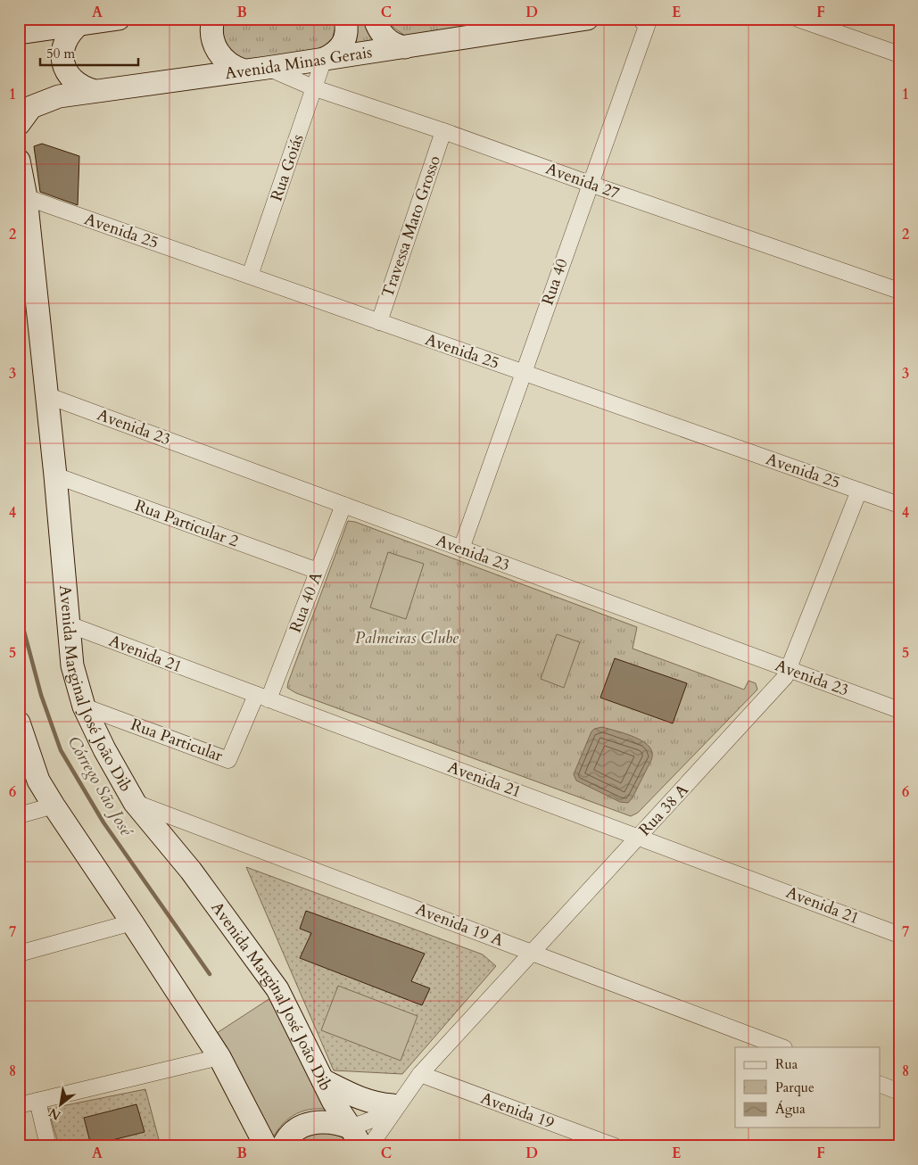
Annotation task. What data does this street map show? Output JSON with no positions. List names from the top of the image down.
{
  "streets": {
    "main road": ["Avenida Minas Gerais", "Avenida Marginal José João Dib"],
    "street": [
      "Rua Goiás",
      "Avenida 27",
      "Travessa Mato Grosso",
      "Avenida 25",
      "Rua 40",
      "Avenida 23",
      "Rua Particular 2",
      "Rua 40 A",
      "Avenida 21",
      "Rua Particular",
      "Rua 38 A",
      "Avenida 19 A",
      "Avenida 19"
    ]
  },
  "crossings": [
    ["Avenida Minas Gerais", "Rua Goiás"],
    ["Avenida Minas Gerais", "Avenida 27"],
    ["Rua Goiás", "Avenida 27"],
    ["Rua Goiás", "Avenida 25"],
    ["Avenida 27", "Travessa Mato Grosso"],
    ["Avenida 27", "Rua 40"],
    ["Travessa Mato Grosso", "Avenida 25"],
    ["Avenida 25", "Rua 40"],
    ["Avenida 25", "Avenida Marginal José João Dib"],
    ["Avenida 25", "Rua 38 A"],
    ["Rua 40", "Avenida 23"],
    ["Avenida 23", "Rua 40 A"],
    ["Avenida 23", "Avenida Marginal José João Dib"],
    ["Avenida 23", "Rua 38 A"],
    ["Rua Particular 2", "Rua 40 A"],
    ["Rua Particular 2", "Avenida Marginal José João Dib"],
    ["Rua 40 A", "Avenida 21"],
    ["Rua 40 A", "Rua Particular"],
    ["Avenida 21", "Avenida Marginal José João Dib"],
    ["Avenida 21", "Rua Particular"],
    ["Avenida 21", "Rua 38 A"],
    ["Avenida Marginal José João Dib", "Rua Particular"],
    ["Avenida Marginal José João Dib", "Rua 38 A"],
    ["Avenida Marginal José João Dib", "Avenida 19 A"],
    ["Rua 38 A", "Avenida 19 A"],
    ["Rua 38 A", "Avenida 19"]
  ],
  "water": ["Córrego São José"],
  "parks": ["Palmeiras Clube"],
  "legend": ["Rua", "Parque", "Água"],
  "scale_bar": "50 m",
  "north": "bottom left",
  "grid": {
    "columns": [
      "A",
      "B",
      "C",
      "D",
      "E",
      "F"
    ],
    "rows": [
      "1",
      "2",
      "3",
      "4",
      "5",
      "6",
      "7",
      "8"
    ]
  }
}
